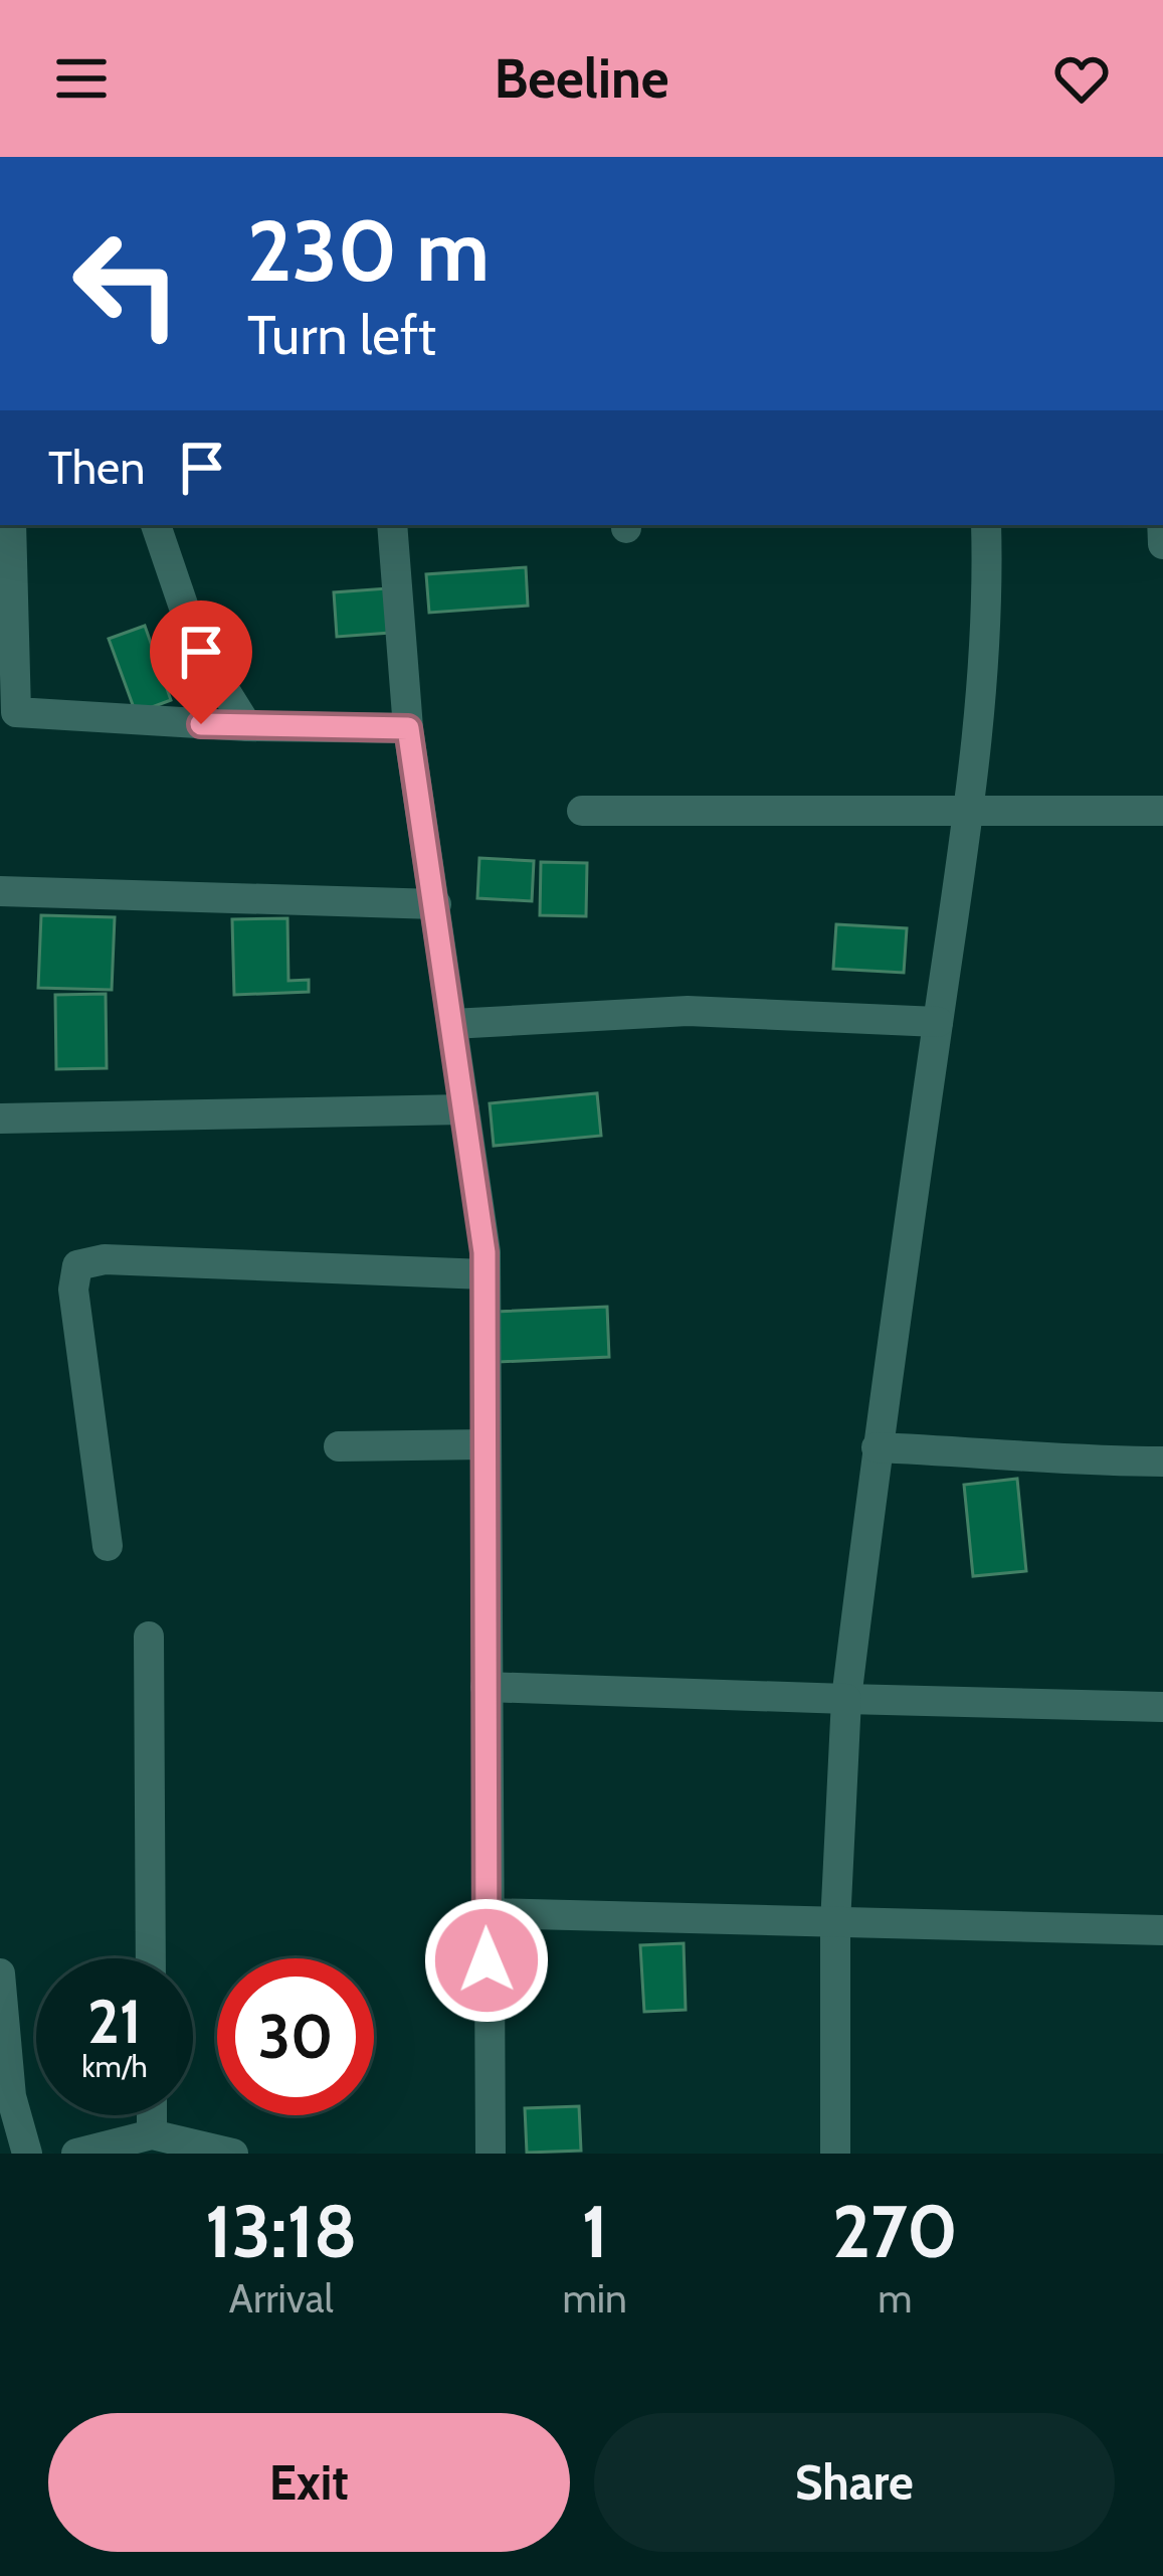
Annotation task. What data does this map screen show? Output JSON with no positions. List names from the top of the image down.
{
  "page": {
    "header": "Beeline",
    "turn": ["230 m", "Turn left"],
    "then": "Then",
    "speed": "21 km/h",
    "limit": "30",
    "eta": [
      "13:18",
      "Arrival",
      "1",
      "min",
      "270",
      "m"
    ],
    "buttons": ["Exit", "Share"]
  }
}
